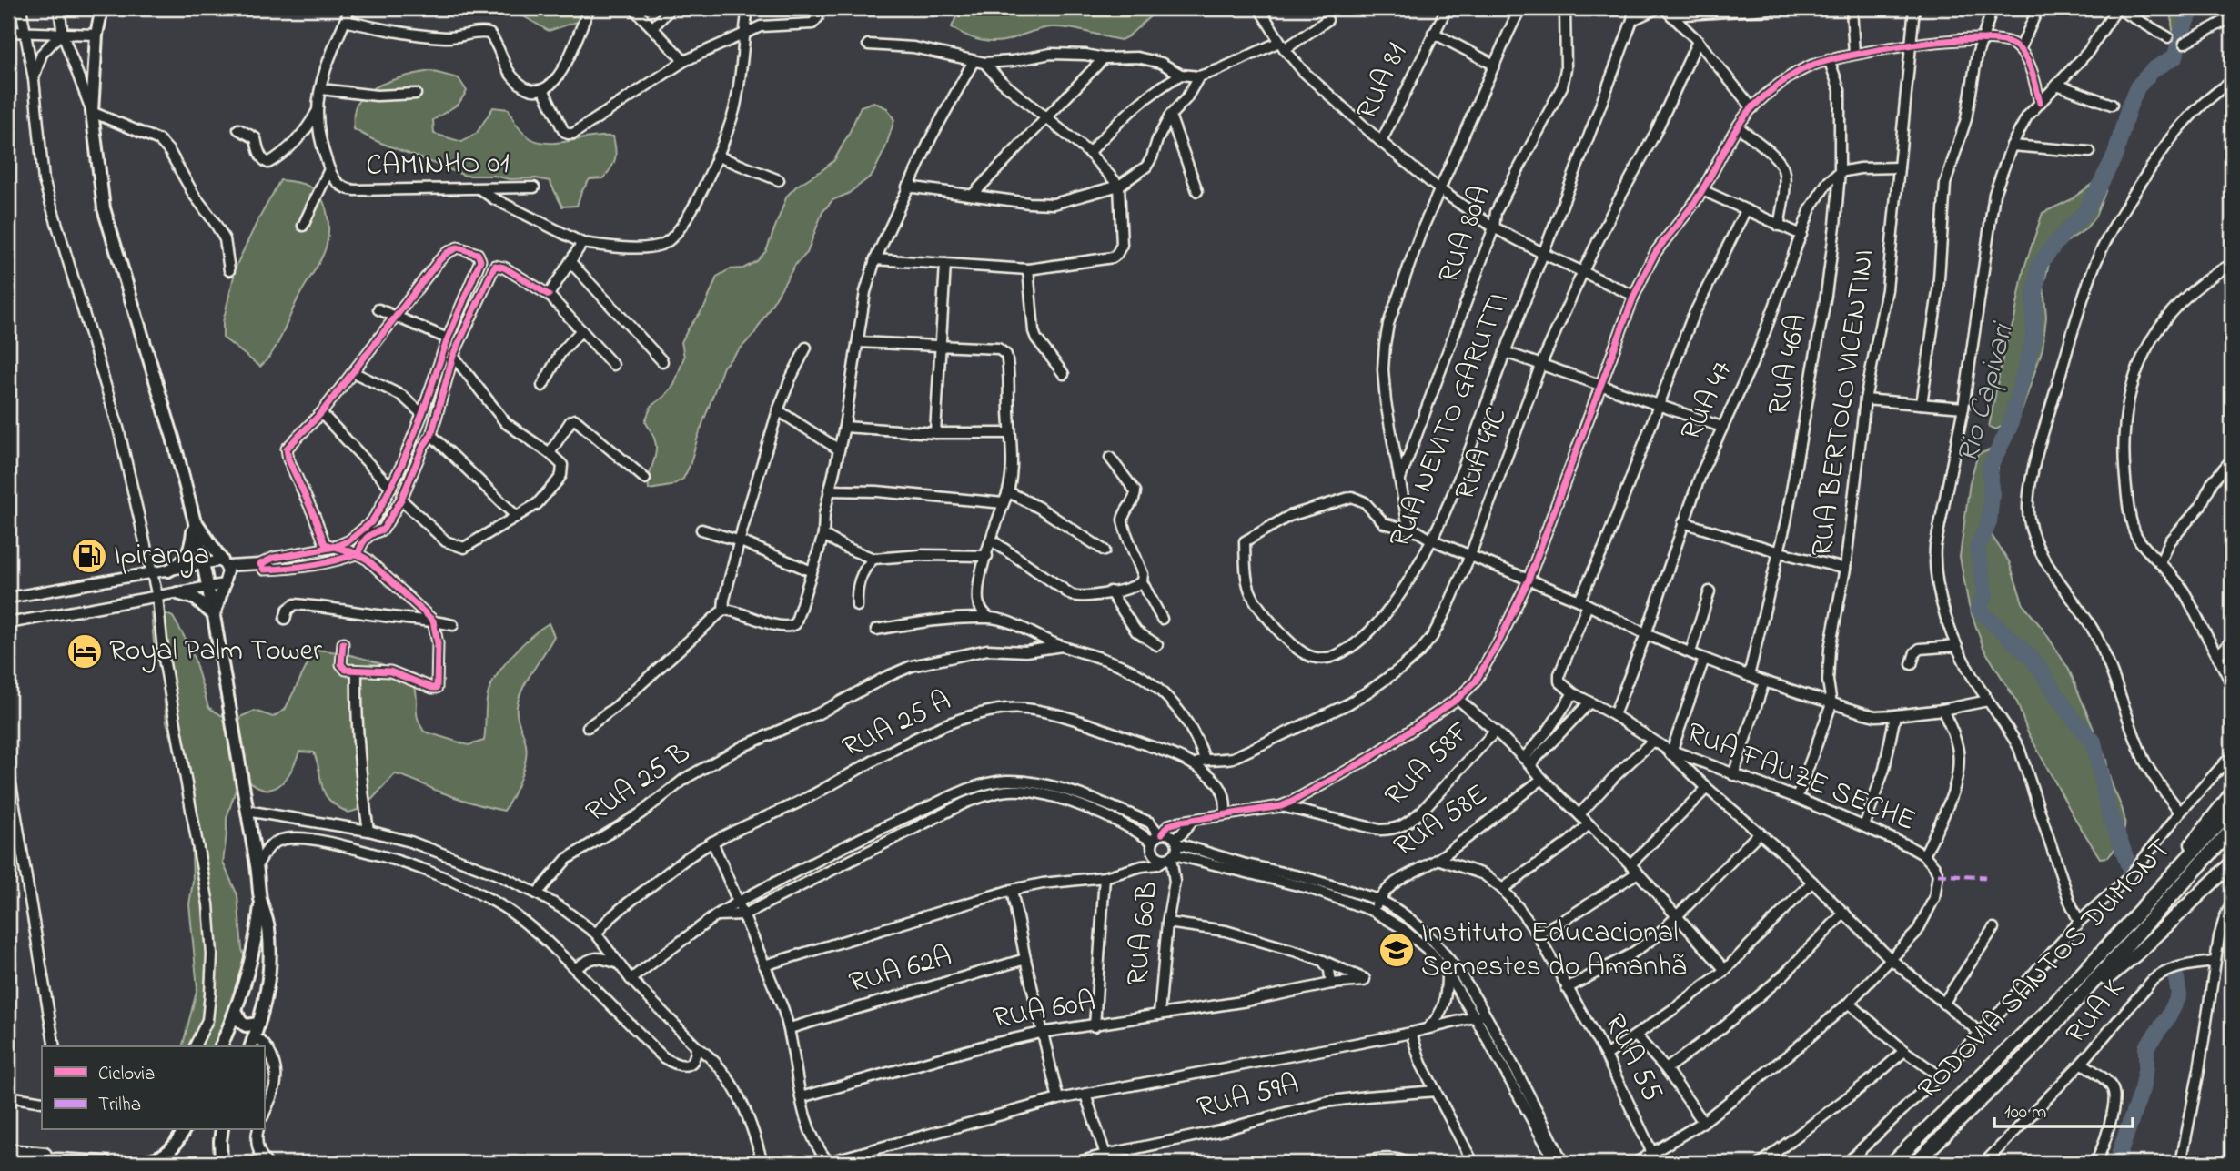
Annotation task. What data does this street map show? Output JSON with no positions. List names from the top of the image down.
{
  "streets": {
    "highway": ["RODOVIA SANTOS DUMONT"],
    "street": [
      "RUA 81",
      "CAMINHO 01",
      "RUA 80A",
      "RUA 46A",
      "RUA 47",
      "RUA BERTOLO VICENTINI",
      "RUA NEVITO GARUTTI",
      "RUA 49C",
      "RUA 25 A",
      "RUA 58F",
      "RUA FAUZE SECHE",
      "RUA 25 B",
      "RUA 58E",
      "RUA 60B",
      "RUA 62A",
      "RUA 60A",
      "RUA K",
      "RUA 55",
      "RUA 59A"
    ]
  },
  "crossings": [
    ["RUA 46A", "RUA 47"],
    ["RUA BERTOLO VICENTINI", "RUA FAUZE SECHE"],
    ["RUA 49C", "RUA 25 A"],
    ["RUA FAUZE SECHE", "RUA 55"],
    ["RUA 58E", "RUA 55"],
    ["RUA 60B", "RUA 60A"]
  ],
  "water": ["Rio Capivari"],
  "places": {
    "fuel station": ["Ipiranga"],
    "hotel": ["Royal Palm Tower"],
    "school or university": ["Instituto Educacional Semestes do Amanhã"]
  },
  "legend": ["Ciclovia", "Trilha"],
  "scale_bar": "100 m"
}
